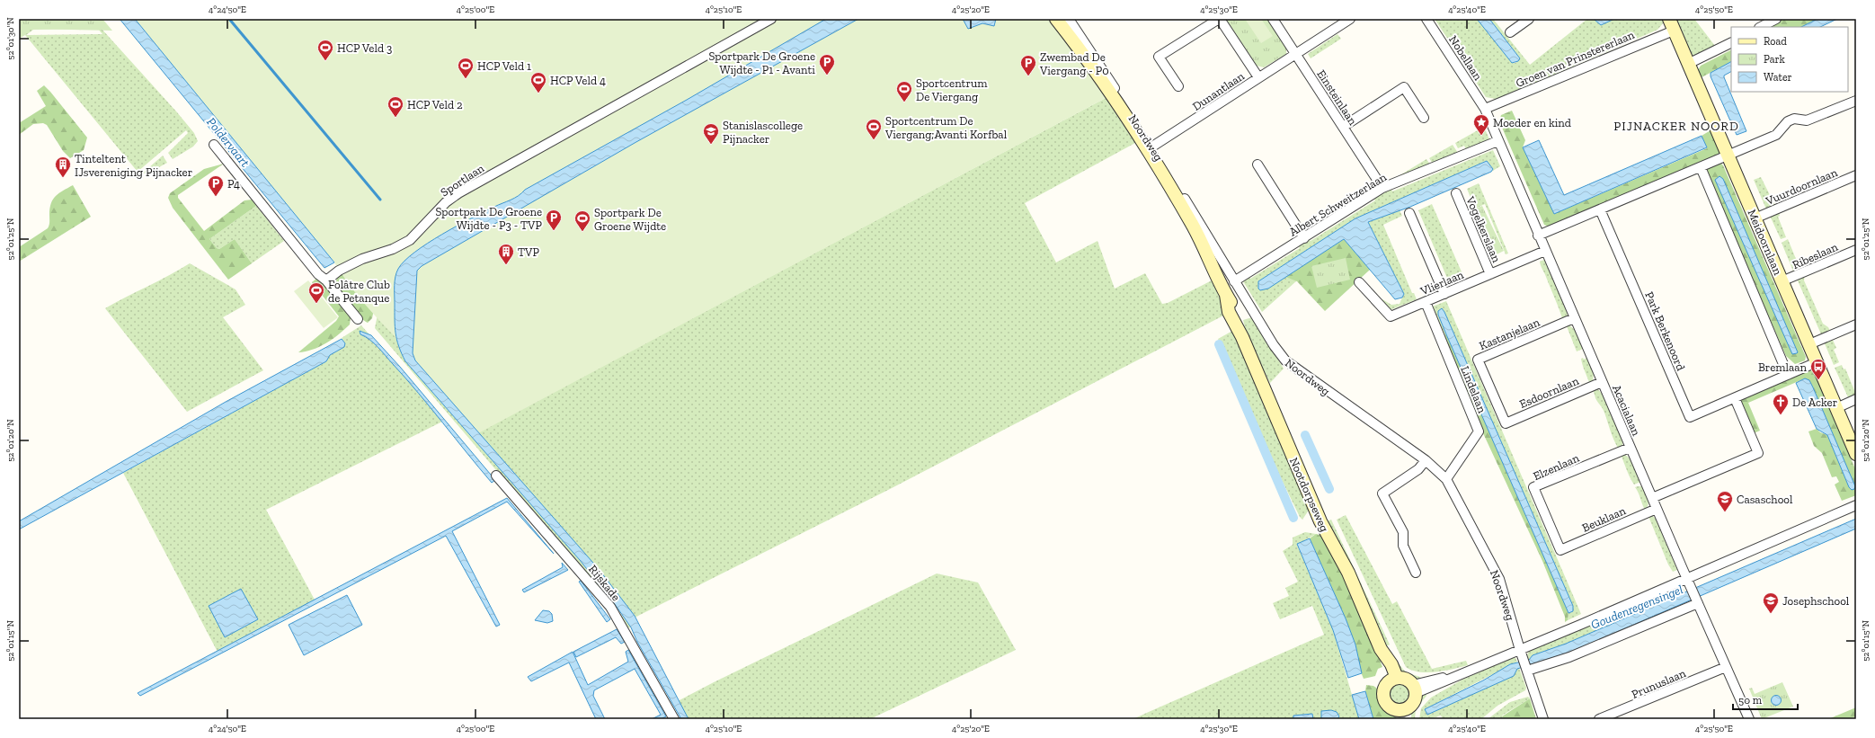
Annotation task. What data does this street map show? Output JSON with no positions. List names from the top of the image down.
{
  "streets": {
    "main road": ["Noordweg", "Meidoornlaan", "Nootdorpseweg"],
    "street": [
      "Nobellaan",
      "Groen van Prinstererlaan",
      "Dunantlaan",
      "Einsteinlaan",
      "Sportlaan",
      "Vuurdoornlaan",
      "Albert Schweitzerlaan",
      "Vogelkerslaan",
      "Ribeslaan",
      "Vlierlaan",
      "Park Berkenoord",
      "Kastanjelaan",
      "Lindelaan",
      "Esdoornlaan",
      "Acacialaan",
      "Elzenlaan",
      "Beuklaan",
      "Rijskade",
      "Prunuslaan"
    ]
  },
  "crossings": [
    ["Nobellaan", "Groen van Prinstererlaan"],
    ["Nobellaan", "Acacialaan"],
    ["Groen van Prinstererlaan", "Meidoornlaan"],
    ["Groen van Prinstererlaan", "Acacialaan"],
    ["Dunantlaan", "Einsteinlaan"],
    ["Dunantlaan", "Noordweg"],
    ["Einsteinlaan", "Albert Schweitzerlaan"],
    ["Noordweg", "Albert Schweitzerlaan"],
    ["Noordweg", "Lindelaan"],
    ["Noordweg", "Nootdorpseweg"],
    ["Vuurdoornlaan", "Meidoornlaan"],
    ["Albert Schweitzerlaan", "Acacialaan"],
    ["Vogelkerslaan", "Vlierlaan"],
    ["Meidoornlaan", "Ribeslaan"],
    ["Meidoornlaan", "Park Berkenoord"],
    ["Vlierlaan", "Lindelaan"],
    ["Vlierlaan", "Acacialaan"],
    ["Kastanjelaan", "Esdoornlaan"],
    ["Kastanjelaan", "Acacialaan"],
    ["Esdoornlaan", "Acacialaan"],
    ["Acacialaan", "Elzenlaan"],
    ["Acacialaan", "Beuklaan"],
    ["Acacialaan", "Prunuslaan"],
    ["Elzenlaan", "Beuklaan"]
  ],
  "districts": ["PIJNACKER NOORD"],
  "water": ["Poldervaart", "Goudenregensingel"],
  "places": {
    "sports": [
      "HCP Veld 3",
      "HCP Veld 1",
      "HCP Veld 4",
      "Sportcentrum De Viergang",
      "HCP Veld 2",
      "Sportcentrum De Viergang;Avanti Korfbal",
      "Sportpark De Groene Wijdte",
      "Folâtre Club de Petanque"
    ],
    "parking": [
      "Sportpark De Groene Wijdte - P1 - Avanti",
      "Zwembad De Viergang - P0",
      "P4",
      "Sportpark De Groene Wijdte - P3 - TVP"
    ],
    "place": ["Moeder en kind"],
    "school or university": ["Stanislascollege Pijnacker", "Casaschool", "Josephschool"],
    "building": ["Tinteltent IJsvereniging Pijnacker", "TVP"],
    "bus stop": ["Bremlaan"],
    "church": ["De Acker"]
  },
  "legend": ["Road", "Park", "Water"],
  "scale_bar": "50 m",
  "coordinates": [
    "4°24'50\"E",
    "4°25'00\"E",
    "4°25'10\"E",
    "4°25'20\"E",
    "4°25'30\"E",
    "4°25'40\"E",
    "4°25'50\"E",
    "52°01'30\"N",
    "52°01'25\"N",
    "52°01'20\"N",
    "52°01'15\"N"
  ]
}
